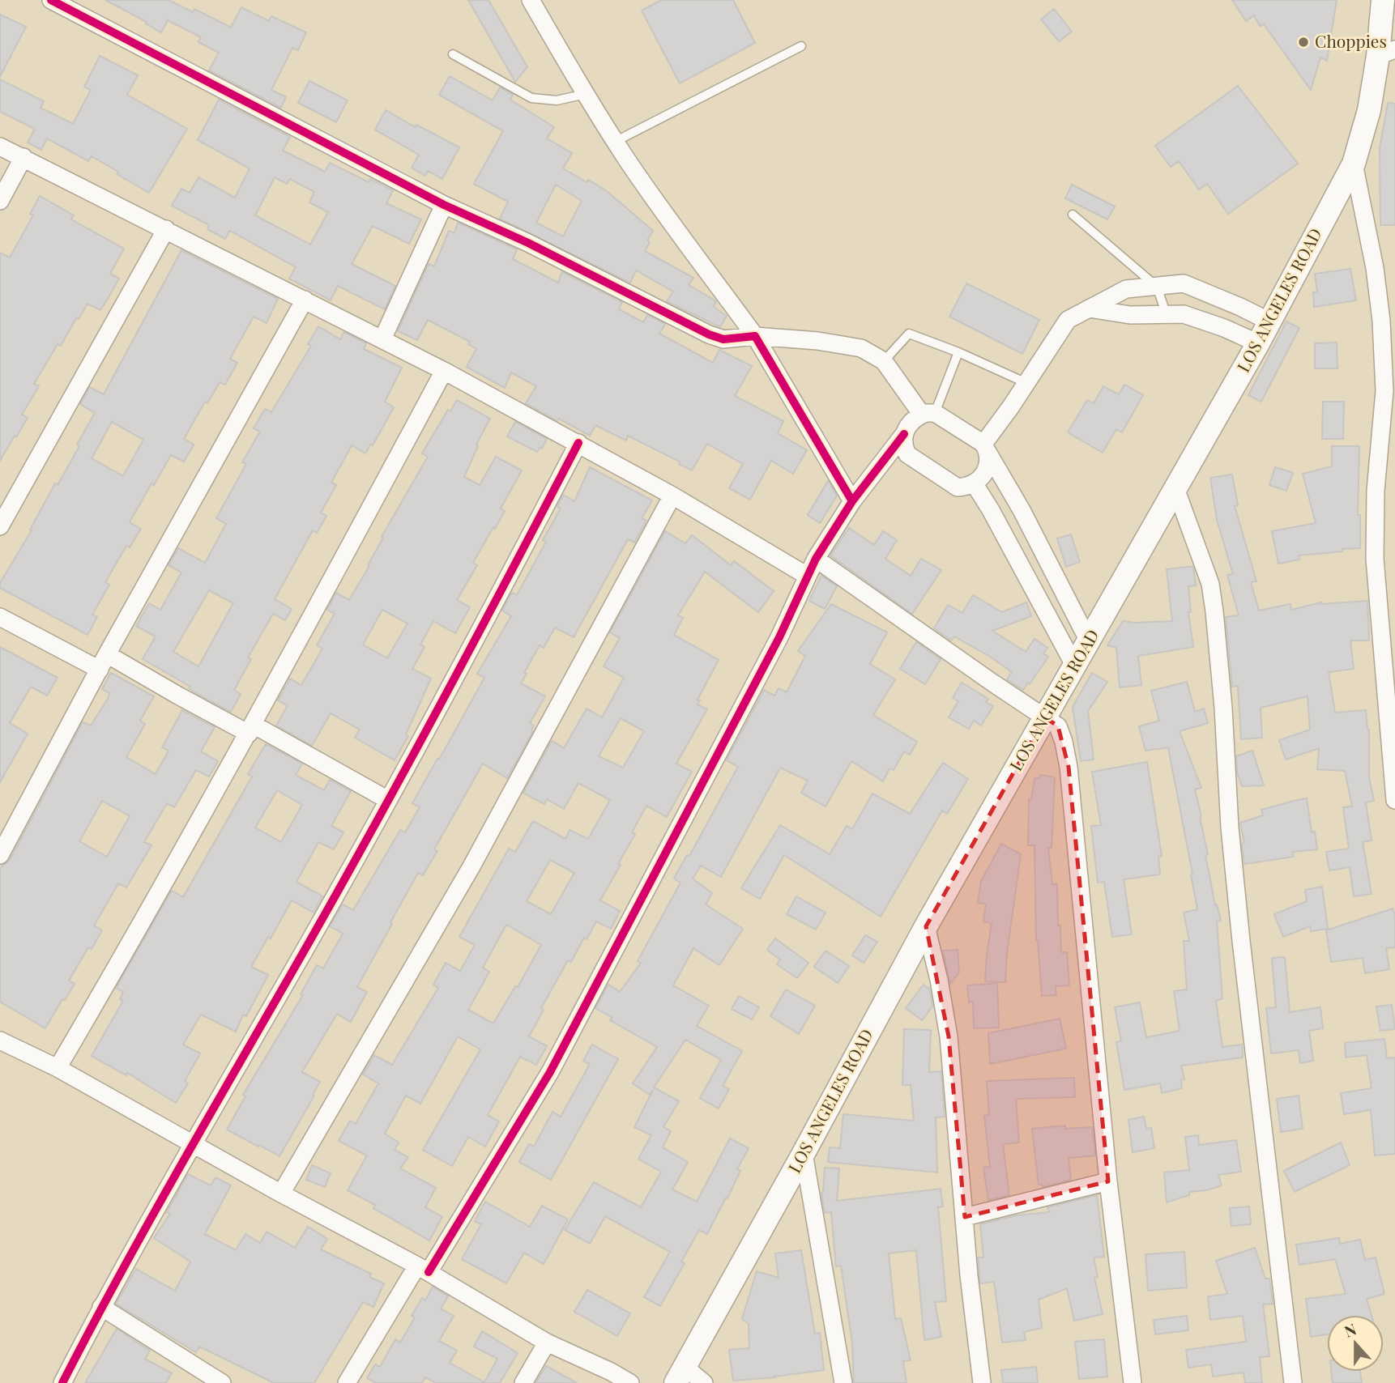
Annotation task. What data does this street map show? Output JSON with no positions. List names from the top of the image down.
{
  "streets": {
    "main road": ["LOS ANGELES ROAD"]
  },
  "places": ["Choppies"],
  "north": "top"
}
